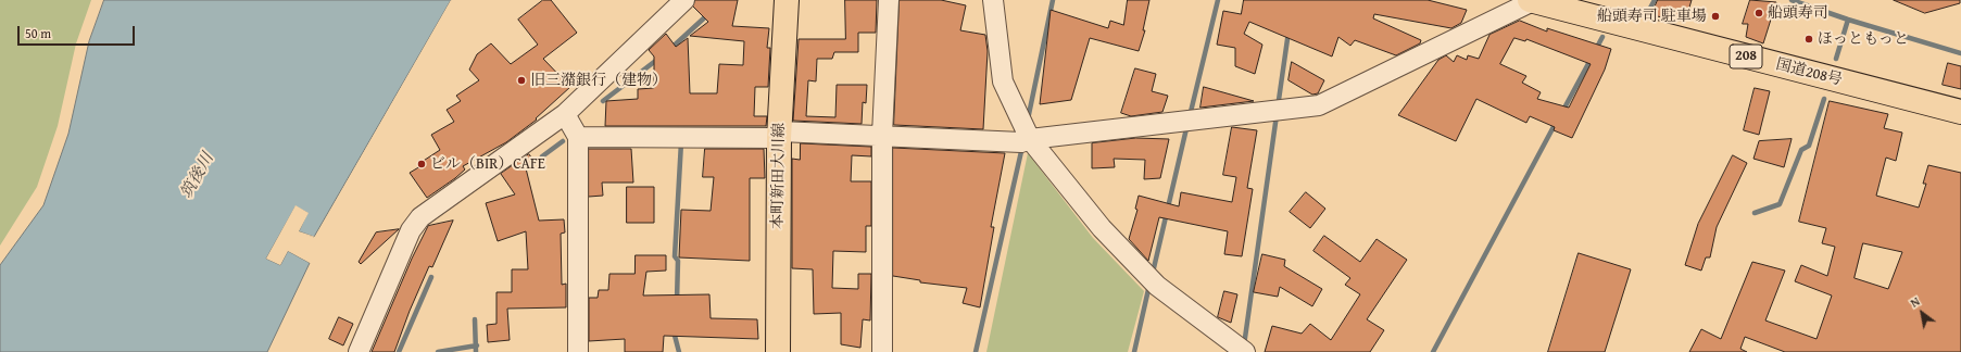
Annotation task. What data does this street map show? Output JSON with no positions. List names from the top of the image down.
{
  "streets": {
    "main road": ["208", "国道208号", "本町新田大川線"]
  },
  "water": ["筑後川"],
  "places": [
    "船頭寿司",
    "船頭寿司 駐車場",
    "ほっともっと",
    "旧三潴銀行（建物）",
    "ビル（BIR）CAFE"
  ],
  "scale_bar": "50 m",
  "north": "top left"
}
